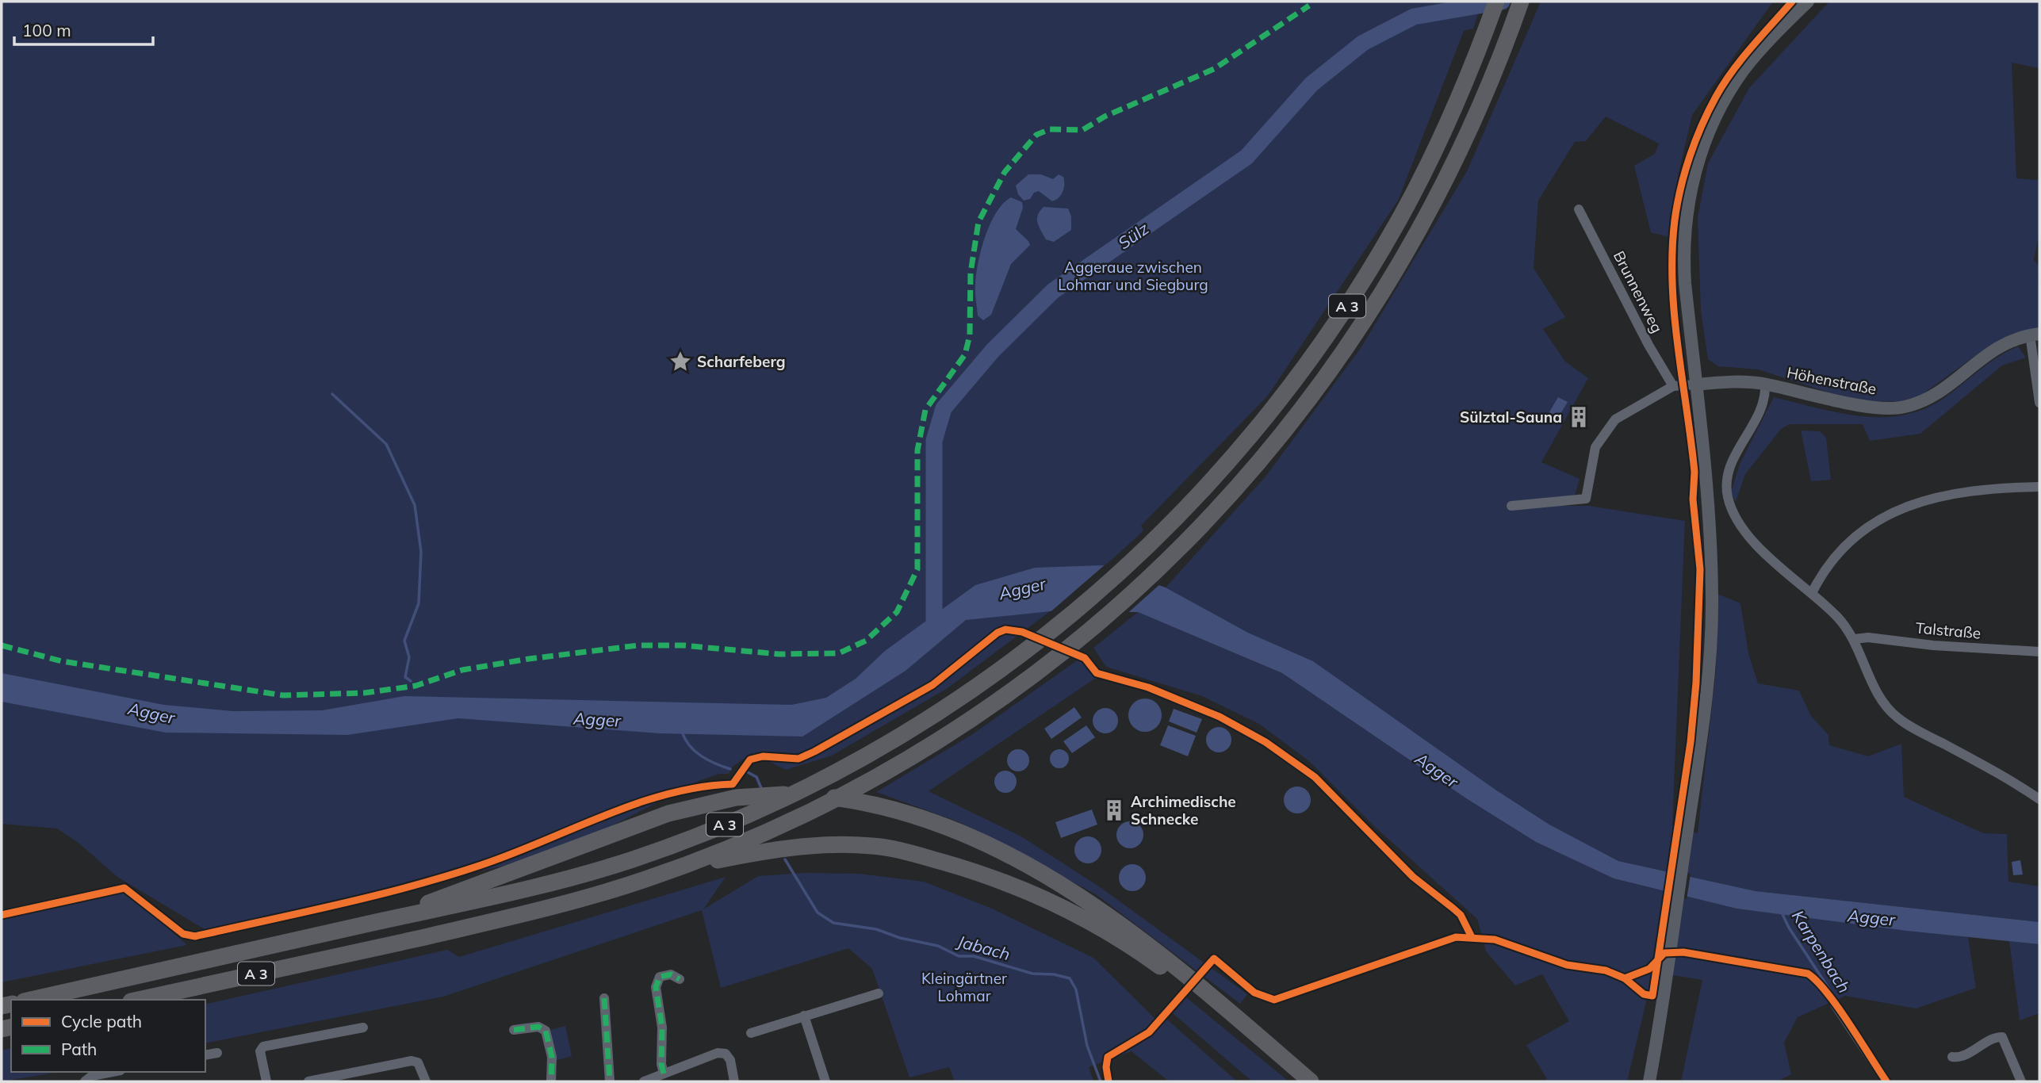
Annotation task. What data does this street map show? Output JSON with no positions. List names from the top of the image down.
{
  "streets": {
    "highway": ["A 3"],
    "main road": ["Höhenstraße"],
    "street": ["Brunnenweg", "Talstraße"]
  },
  "water": [
    "Sülz",
    "Agger",
    "Jabach",
    "Karpenbach"
  ],
  "parks": ["Aggeraue zwischen Lohmar und Siegburg", "Kleingärtner Lohmar"],
  "places": {
    "place": ["Scharfeberg"],
    "building": ["Sülztal-Sauna", "Archimedische Schnecke"]
  },
  "legend": ["Cycle path", "Path"],
  "scale_bar": "100 m"
}
